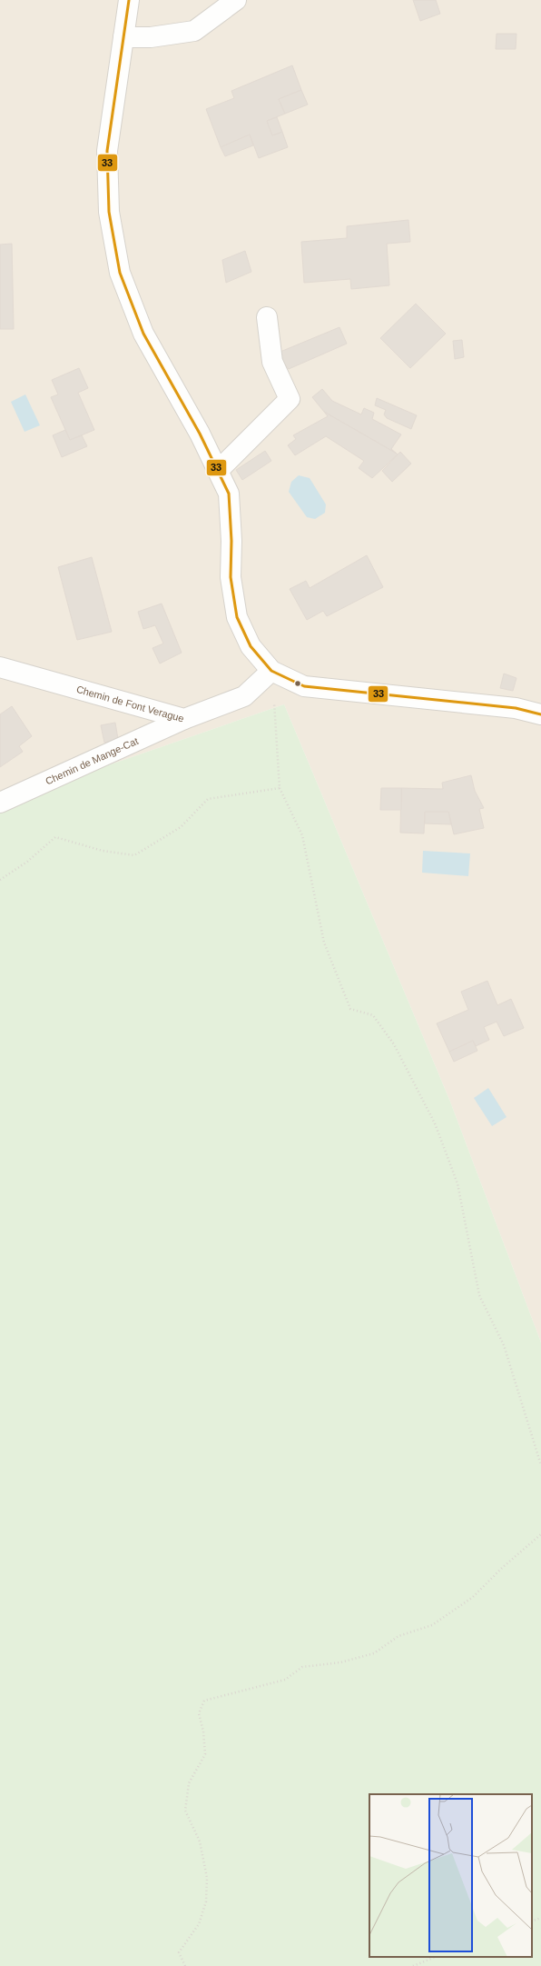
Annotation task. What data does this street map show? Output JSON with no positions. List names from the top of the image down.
{
  "streets": {
    "street": ["Chemin de Font Verague", "Chemin de Mange-Cat"]
  },
  "crossings": [
    ["Chemin de Font Verague", "Chemin de Mange-Cat"]
  ],
  "lines": ["transit line 33"]
}
